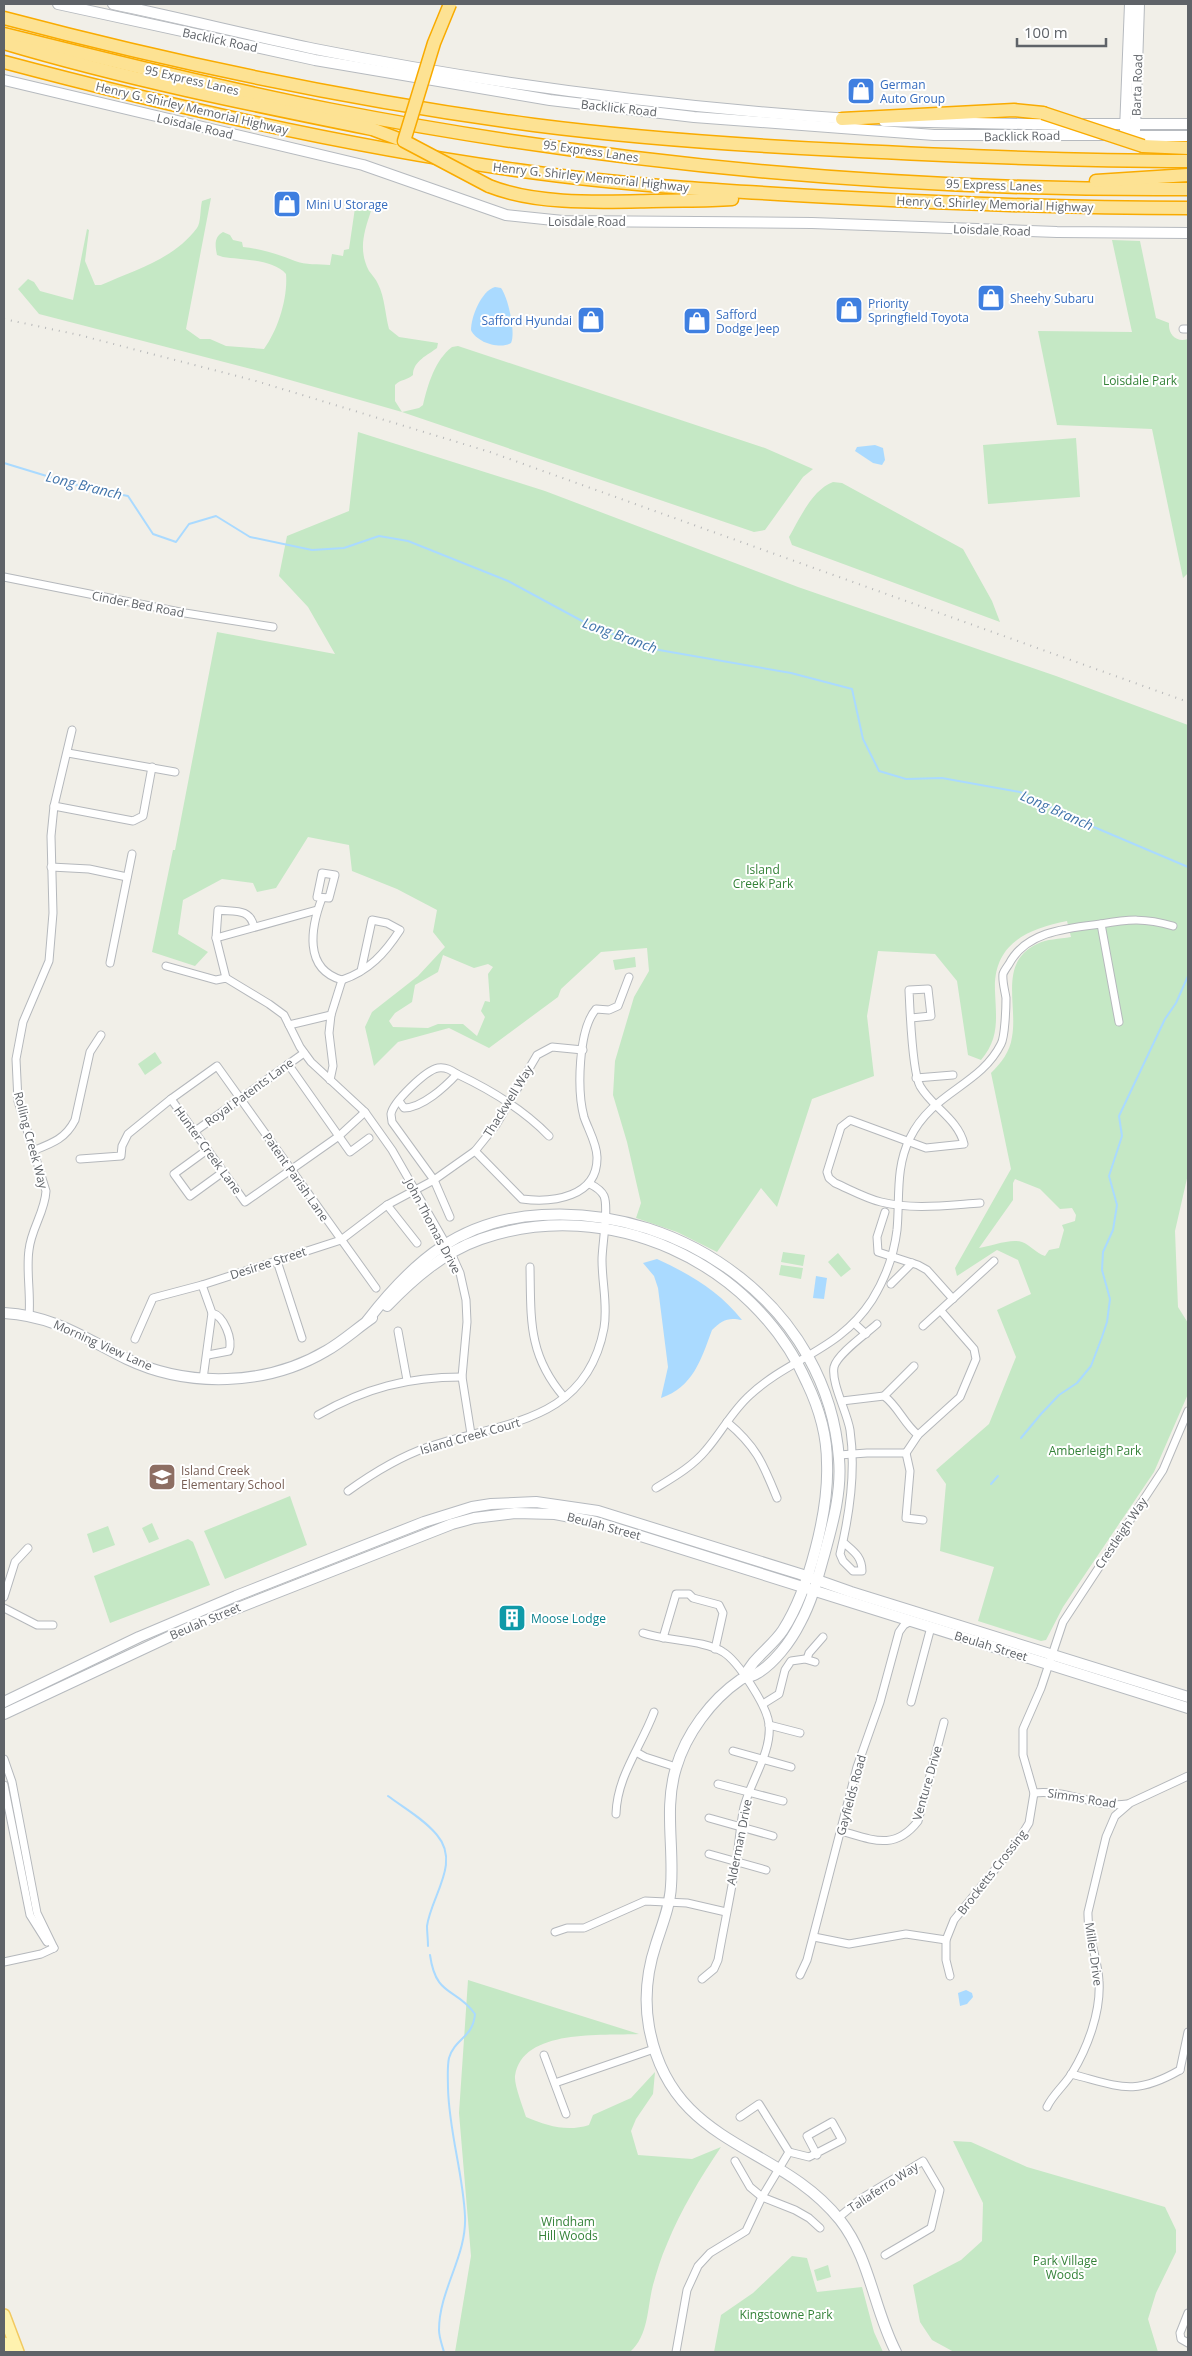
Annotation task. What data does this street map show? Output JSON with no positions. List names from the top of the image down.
{
  "streets": {
    "highway": ["95 Express Lanes", "Henry G. Shirley Memorial Highway"],
    "main road": [
      "Backlick Road",
      "Barta Road",
      "Loisdale Road",
      "Morning View Lane",
      "Beulah Street"
    ],
    "street": [
      "Cinder Bed Road",
      "Royal Patents Lane",
      "Thackwell Way",
      "Rolling Creek Way",
      "Hunter Creek Lane",
      "Patent Parish Lane",
      "John Thomas Drive",
      "Desiree Street",
      "Island Creek Court",
      "Crestleigh Way",
      "Venture Drive",
      "Gayfields Road",
      "Simms Road",
      "Alderman Drive",
      "Brocketts Crossing",
      "Miller Drive",
      "Taliaferro Way"
    ]
  },
  "crossings": [
    ["Backlick Road", "Barta Road"],
    ["Royal Patents Lane", "Hunter Creek Lane"],
    ["Royal Patents Lane", "Patent Parish Lane"],
    ["Royal Patents Lane", "John Thomas Drive"],
    ["Thackwell Way", "John Thomas Drive"],
    ["Thackwell Way", "Desiree Street"],
    ["Rolling Creek Way", "Morning View Lane"],
    ["Hunter Creek Lane", "Patent Parish Lane"],
    ["Patent Parish Lane", "Desiree Street"],
    ["John Thomas Drive", "Desiree Street"],
    ["John Thomas Drive", "Morning View Lane"],
    ["John Thomas Drive", "Island Creek Court"],
    ["Morning View Lane", "Island Creek Court"],
    ["Morning View Lane", "Beulah Street"],
    ["Beulah Street", "Crestleigh Way"],
    ["Beulah Street", "Gayfields Road"],
    ["Beulah Street", "Brocketts Crossing"],
    ["Crestleigh Way", "Brocketts Crossing"],
    ["Venture Drive", "Gayfields Road"],
    ["Simms Road", "Brocketts Crossing"],
    ["Simms Road", "Miller Drive"]
  ],
  "water": ["Long Branch"],
  "parks": [
    "Loisdale Park",
    "Island Creek Park",
    "Amberleigh Park",
    "Windham Hill Woods",
    "Park Village Woods",
    "Kingstowne Park"
  ],
  "places": {
    "shop": [
      "German Auto Group",
      "Mini U Storage",
      "Sheehy Subaru",
      "Priority Springfield Toyota",
      "Safford Hyundai",
      "Safford Dodge Jeep"
    ],
    "school or university": ["Island Creek Elementary School"],
    "building": ["Moose Lodge"]
  },
  "scale_bar": "100 m"
}
